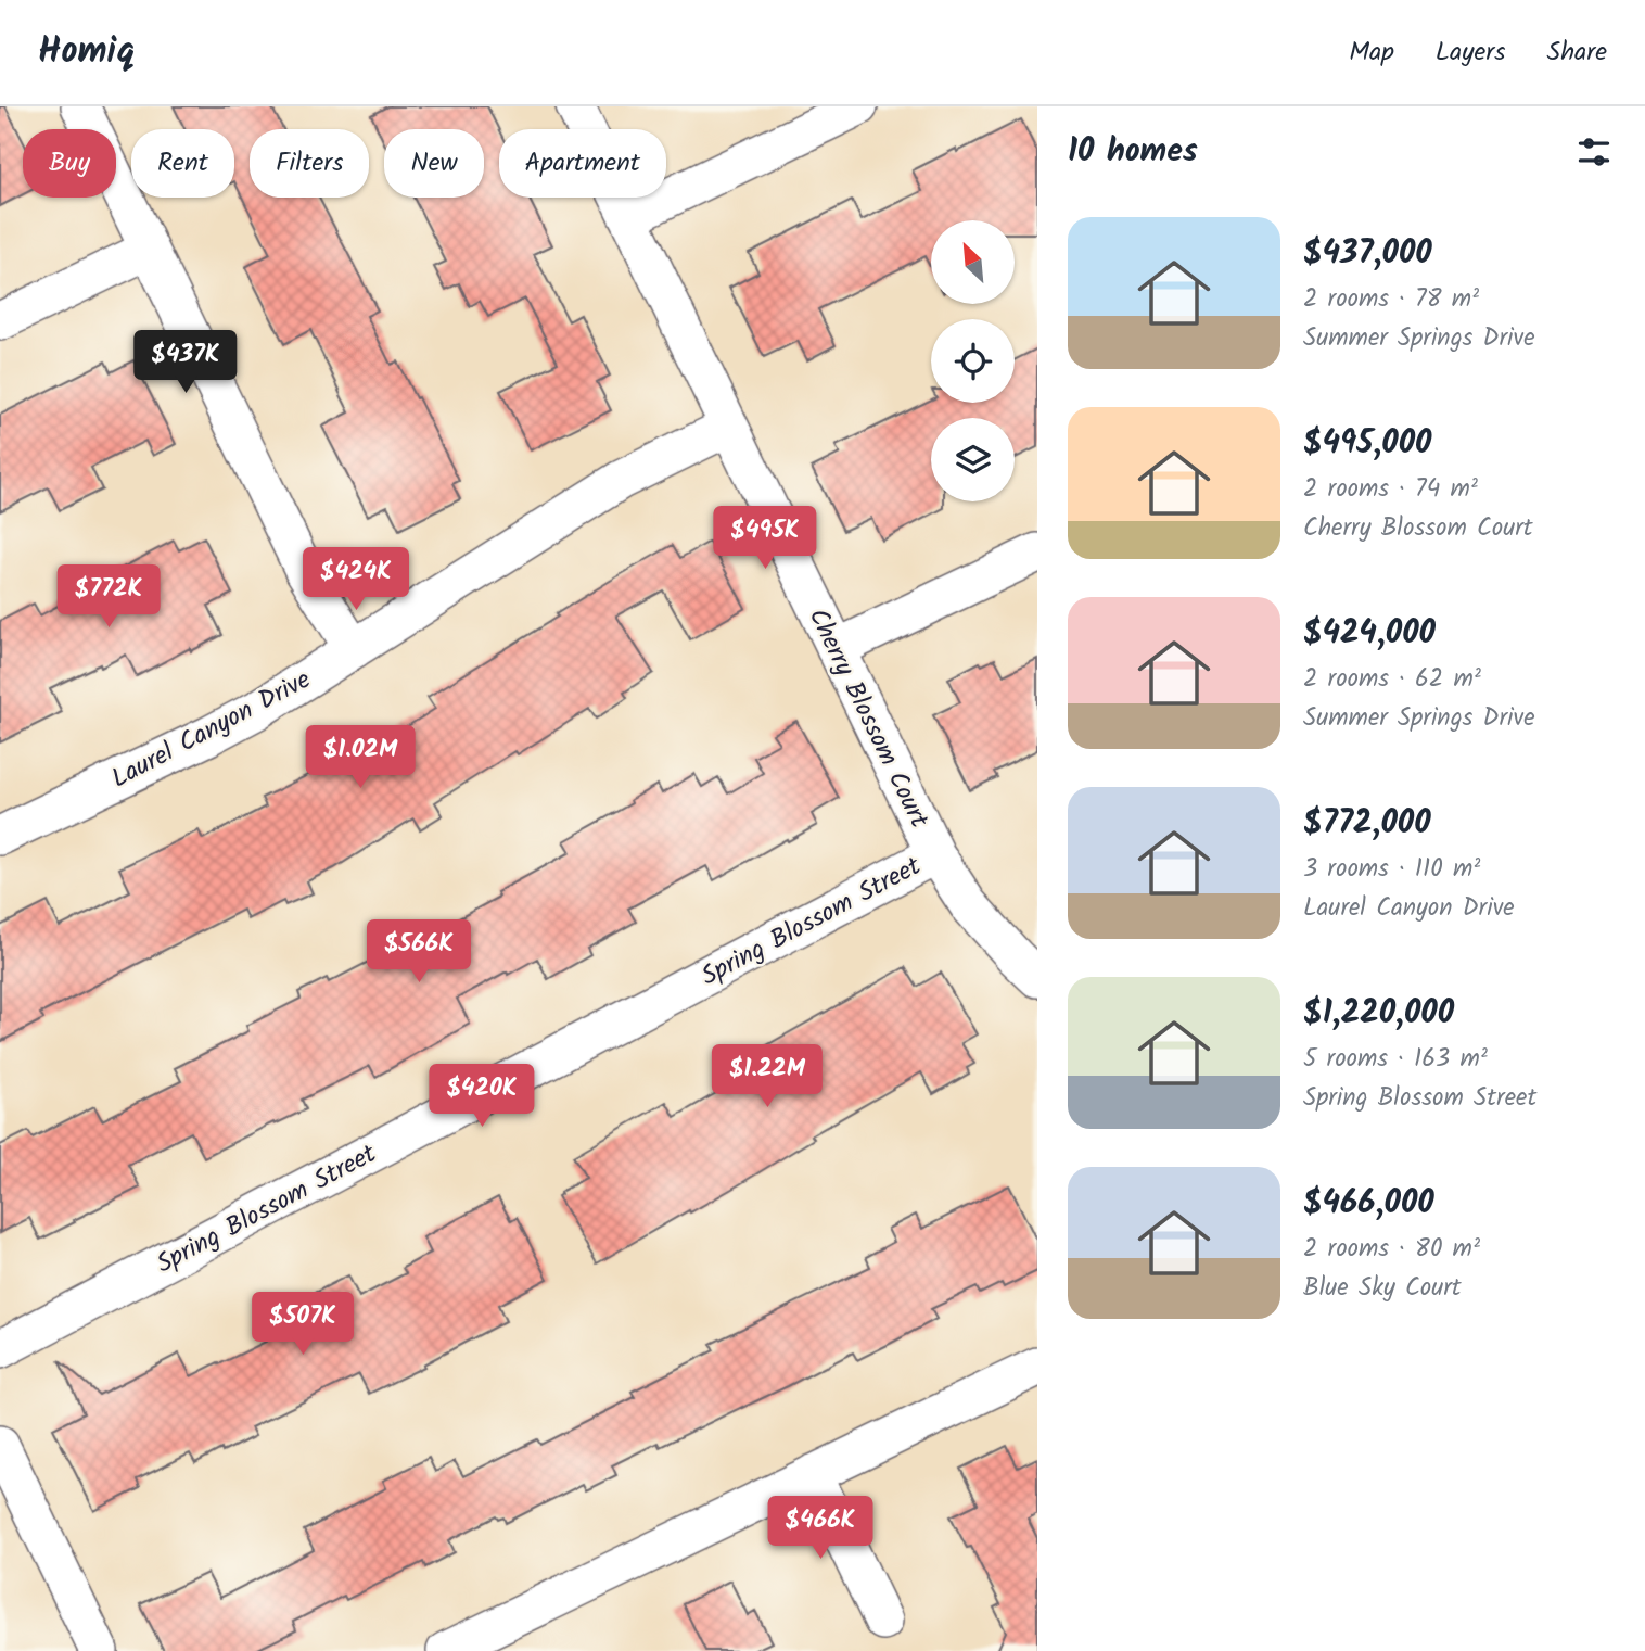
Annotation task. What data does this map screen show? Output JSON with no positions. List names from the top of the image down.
{
  "streets": {
    "street": ["Cherry Blossom Court", "Laurel Canyon Drive", "Spring Blossom Street"]
  },
  "crossings": [
    ["Cherry Blossom Court", "Laurel Canyon Drive"],
    ["Cherry Blossom Court", "Spring Blossom Street"]
  ],
  "north": "top left",
  "page": {
    "header": "Homiq",
    "nav": ["Map", "Layers", "Share"],
    "heading": "10 homes",
    "chip": [
      "Buy",
      "Rent",
      "Filters",
      "New",
      "Apartment"
    ],
    "list": [
      {
        "name": "$437,000",
        "note": "2 rooms · 78 m² · Summer Springs Drive"
      },
      {
        "name": "$495,000",
        "note": "2 rooms · 74 m² · Cherry Blossom Court"
      },
      {
        "name": "$424,000",
        "note": "2 rooms · 62 m² · Summer Springs Drive"
      },
      {
        "name": "$772,000",
        "note": "3 rooms · 110 m² · Laurel Canyon Drive"
      },
      {
        "name": "$1,220,000",
        "note": "5 rooms · 163 m² · Spring Blossom Street"
      },
      {
        "name": "$466,000",
        "note": "2 rooms · 80 m² · Blue Sky Court"
      }
    ],
    "price": [
      "$437K",
      "$495K",
      "$424K",
      "$772K",
      "$1.02M",
      "$566K",
      "$1.22M",
      "$420K",
      "$507K",
      "$466K"
    ]
  }
}
